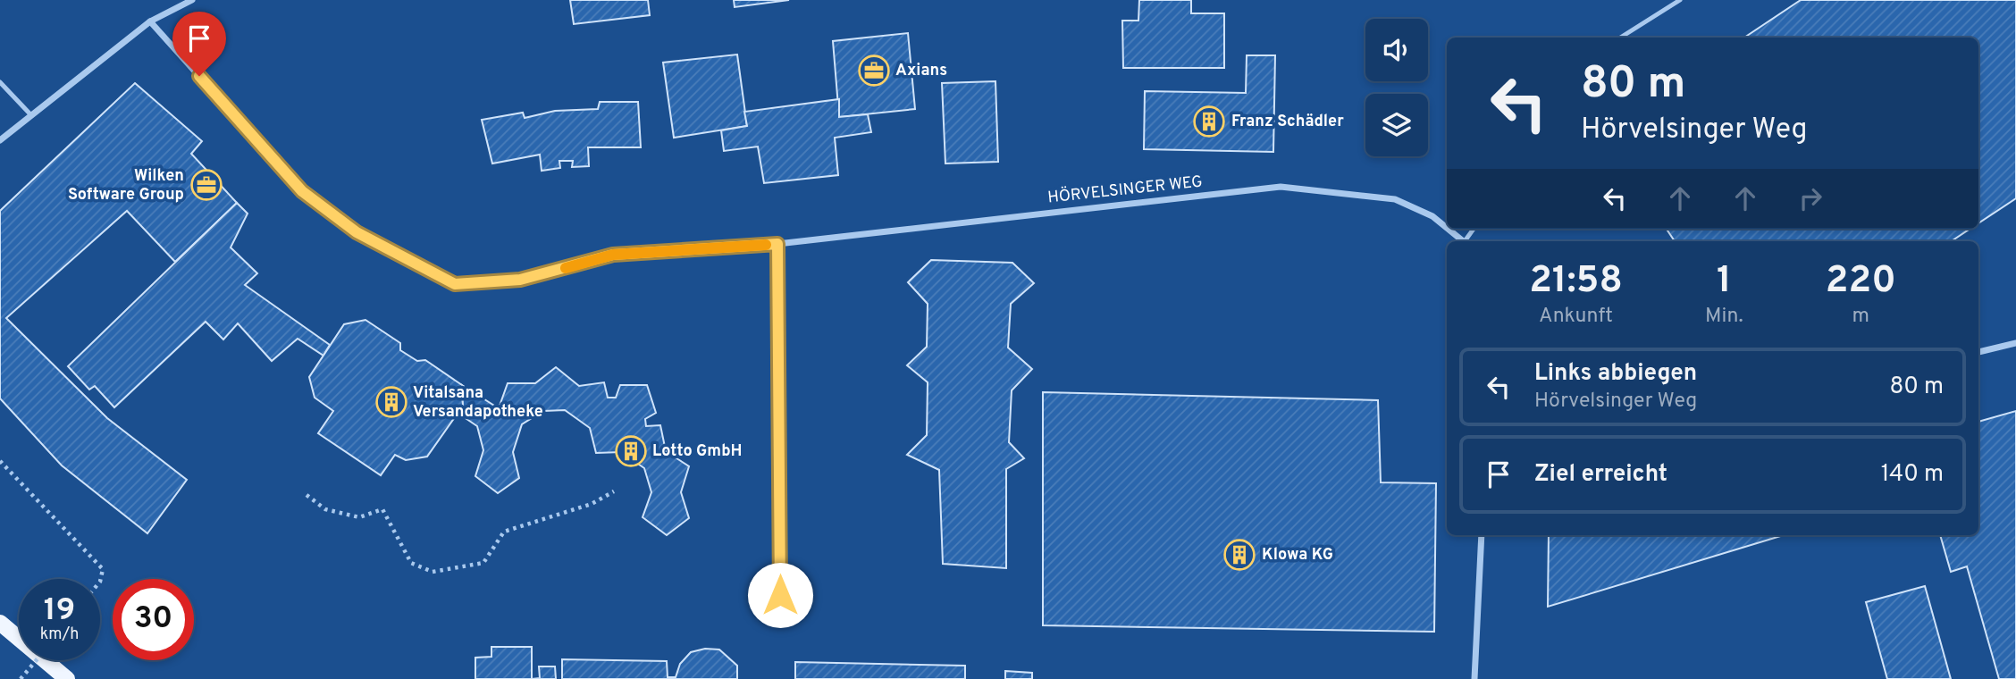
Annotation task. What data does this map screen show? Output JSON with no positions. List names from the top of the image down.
{
  "streets": {
    "street": ["HÖRVELSINGER WEG"]
  },
  "places": {
    "office": ["Axians", "Wilken Software Group"],
    "building": [
      "Franz Schädler",
      "Vitalsana Versandapotheke",
      "Lotto GmbH",
      "Klowa KG"
    ]
  },
  "page": {
    "turn": ["80 m", "Hörvelsinger Weg"],
    "eta": [
      "21:58",
      "Ankunft",
      "1",
      "Min.",
      "220",
      "m"
    ],
    "list": [
      {
        "name": "Links abbiegen",
        "note": "Hörvelsinger Weg",
        "value": "80 m"
      },
      {
        "name": "Ziel erreicht",
        "value": "140 m"
      }
    ],
    "speed": "19 km/h",
    "limit": "30"
  }
}
